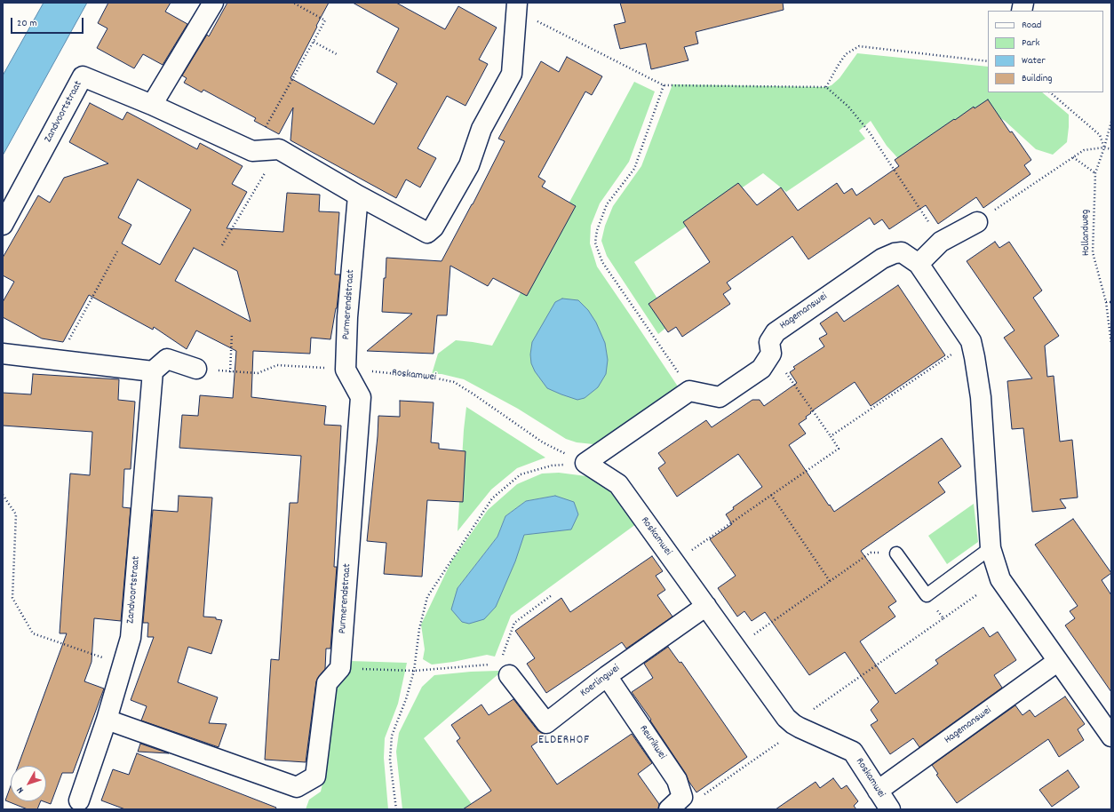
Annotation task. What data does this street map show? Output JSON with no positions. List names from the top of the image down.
{
  "streets": {
    "street": [
      "Zandvoortstraat",
      "Purmerendstraat",
      "Hagemanswei",
      "Roskamwei",
      "Koerlingwei",
      "Reurikwei"
    ],
    "path": ["Hollandweg"]
  },
  "crossings": [
    ["Purmerendstraat", "Roskamwei"],
    ["Hagemanswei", "Roskamwei"],
    ["Roskamwei", "Koerlingwei"],
    ["Koerlingwei", "Reurikwei"]
  ],
  "districts": ["ELDERHOF"],
  "legend": [
    "Road",
    "Park",
    "Water",
    "Building"
  ],
  "scale_bar": "20 m",
  "north": "bottom left"
}
